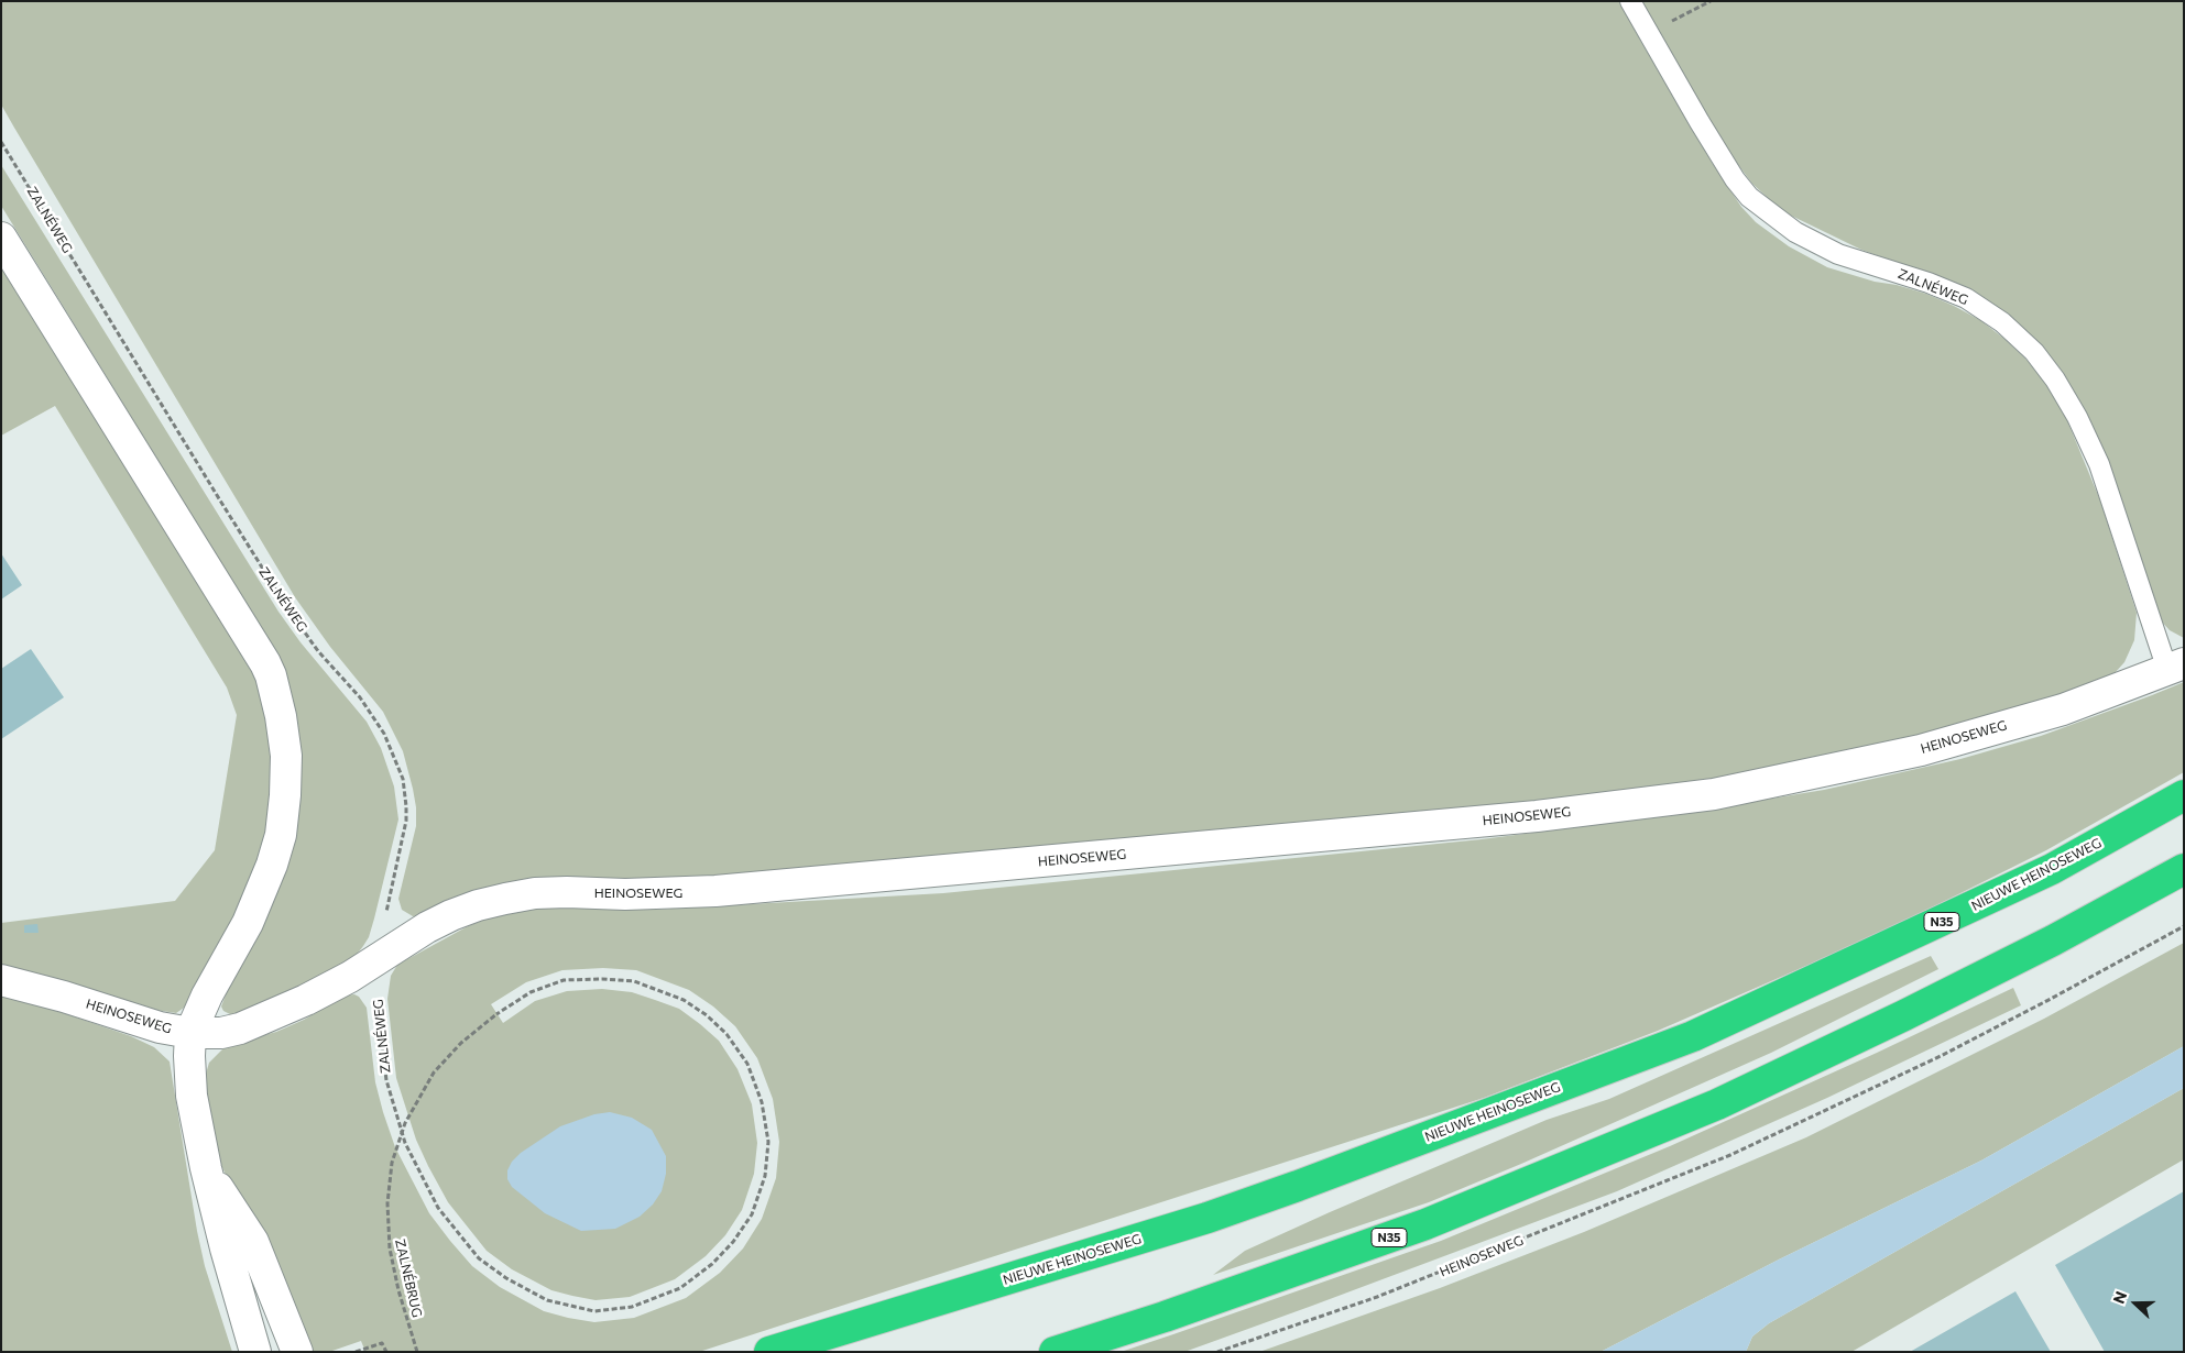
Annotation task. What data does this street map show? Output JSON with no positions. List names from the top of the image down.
{
  "streets": {
    "highway": ["NIEUWE HEINOSEWEG", "N35"],
    "street": ["HEINOSEWEG"],
    "lane": ["ZALNÉWEG"],
    "path": ["ZALNÉBRUG"]
  },
  "crossings": [
    ["ZALNÉWEG", "HEINOSEWEG"],
    ["ZALNÉWEG", "ZALNÉBRUG"]
  ],
  "north": "left"
}
